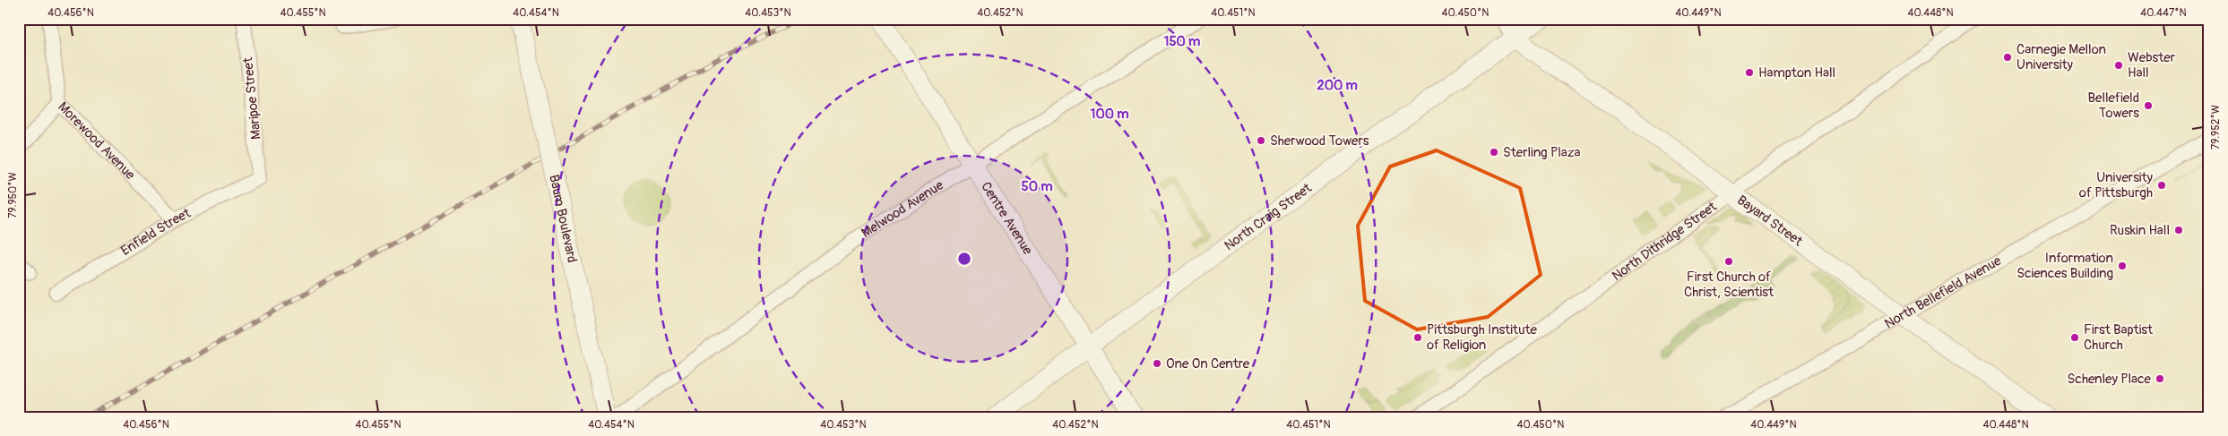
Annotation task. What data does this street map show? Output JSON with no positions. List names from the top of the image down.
{
  "streets": {
    "main road": [
      "Baum Boulevard",
      "North Craig Street",
      "Centre Avenue",
      "Bayard Street"
    ],
    "street": [
      "Maripoe Street",
      "Morewood Avenue",
      "Melwood Avenue",
      "Enfield Street",
      "North Dithridge Street",
      "North Bellefield Avenue"
    ]
  },
  "crossings": [
    ["Maripoe Street", "Enfield Street"],
    ["Morewood Avenue", "Enfield Street"],
    ["Melwood Avenue", "Centre Avenue"],
    ["North Craig Street", "Centre Avenue"],
    ["North Craig Street", "Bayard Street"],
    ["Bayard Street", "North Dithridge Street"],
    ["Bayard Street", "North Bellefield Avenue"]
  ],
  "places": [
    "Carnegie Mellon University",
    "Webster Hall",
    "Hampton Hall",
    "Bellefield Towers",
    "Sherwood Towers",
    "Sterling Plaza",
    "University of Pittsburgh",
    "Ruskin Hall",
    "First Church of Christ, Scientist",
    "Information Sciences Building",
    "Pittsburgh Institute of Religion",
    "First Baptist Church",
    "One On Centre",
    "Schenley Place"
  ],
  "coordinates": [
    "40.456°N",
    "40.455°N",
    "40.454°N",
    "40.453°N",
    "40.452°N",
    "40.451°N",
    "40.450°N",
    "40.449°N",
    "40.448°N",
    "40.447°N",
    "79.952°W",
    "79.950°W"
  ],
  "rings": [
    "150 m",
    "200 m",
    "100 m",
    "50 m"
  ]
}
